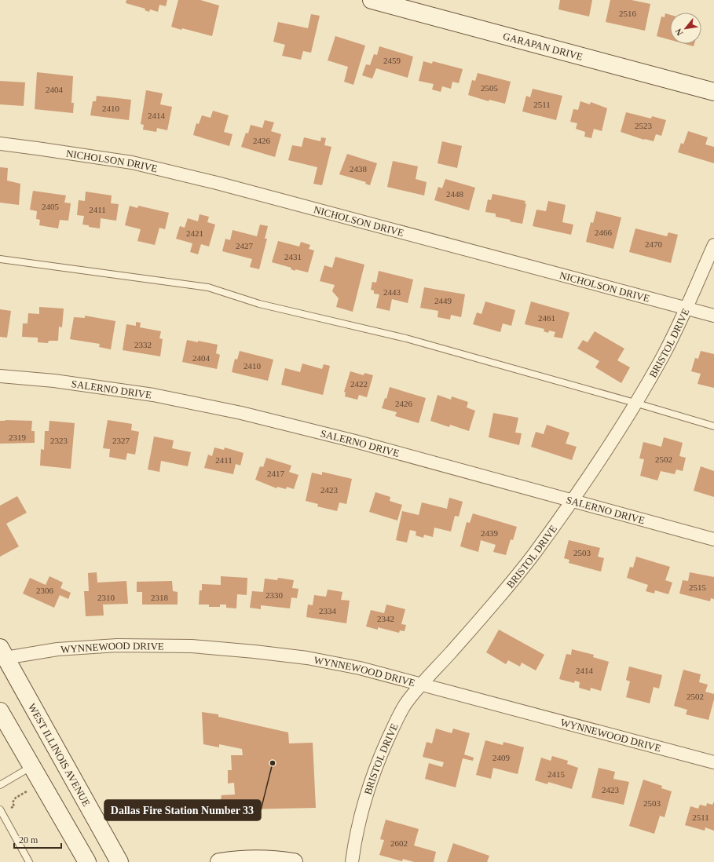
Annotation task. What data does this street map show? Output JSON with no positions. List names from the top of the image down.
{
  "streets": {
    "main road": ["GARAPAN DRIVE", "WEST ILLINOIS AVENUE"],
    "street": [
      "NICHOLSON DRIVE",
      "BRISTOL DRIVE",
      "SALERNO DRIVE",
      "WYNNEWOOD DRIVE"
    ]
  },
  "crossings": [
    ["NICHOLSON DRIVE", "BRISTOL DRIVE"],
    ["BRISTOL DRIVE", "SALERNO DRIVE"],
    ["BRISTOL DRIVE", "WYNNEWOOD DRIVE"],
    ["WYNNEWOOD DRIVE", "WEST ILLINOIS AVENUE"]
  ],
  "places": ["Dallas Fire Station Number 33"],
  "house_numbers": [
    "2516",
    "2459",
    "2505",
    "2404",
    "2511",
    "2410",
    "2414",
    "2523",
    "2426",
    "2438",
    "2448",
    "2405",
    "2411",
    "2466",
    "2421",
    "2470",
    "2427",
    "2431",
    "2443",
    "2449",
    "2461",
    "2332",
    "2404",
    "2410",
    "2422",
    "2426",
    "2319",
    "2323",
    "2327",
    "2502",
    "2411",
    "2417",
    "2423",
    "2439",
    "2503",
    "2515",
    "2306",
    "2330",
    "2310",
    "2318",
    "2334",
    "2342",
    "2414",
    "2502",
    "2409",
    "2415",
    "2423",
    "2503",
    "2511",
    "2602"
  ],
  "scale_bar": "20 m",
  "north": "bottom left"
}
